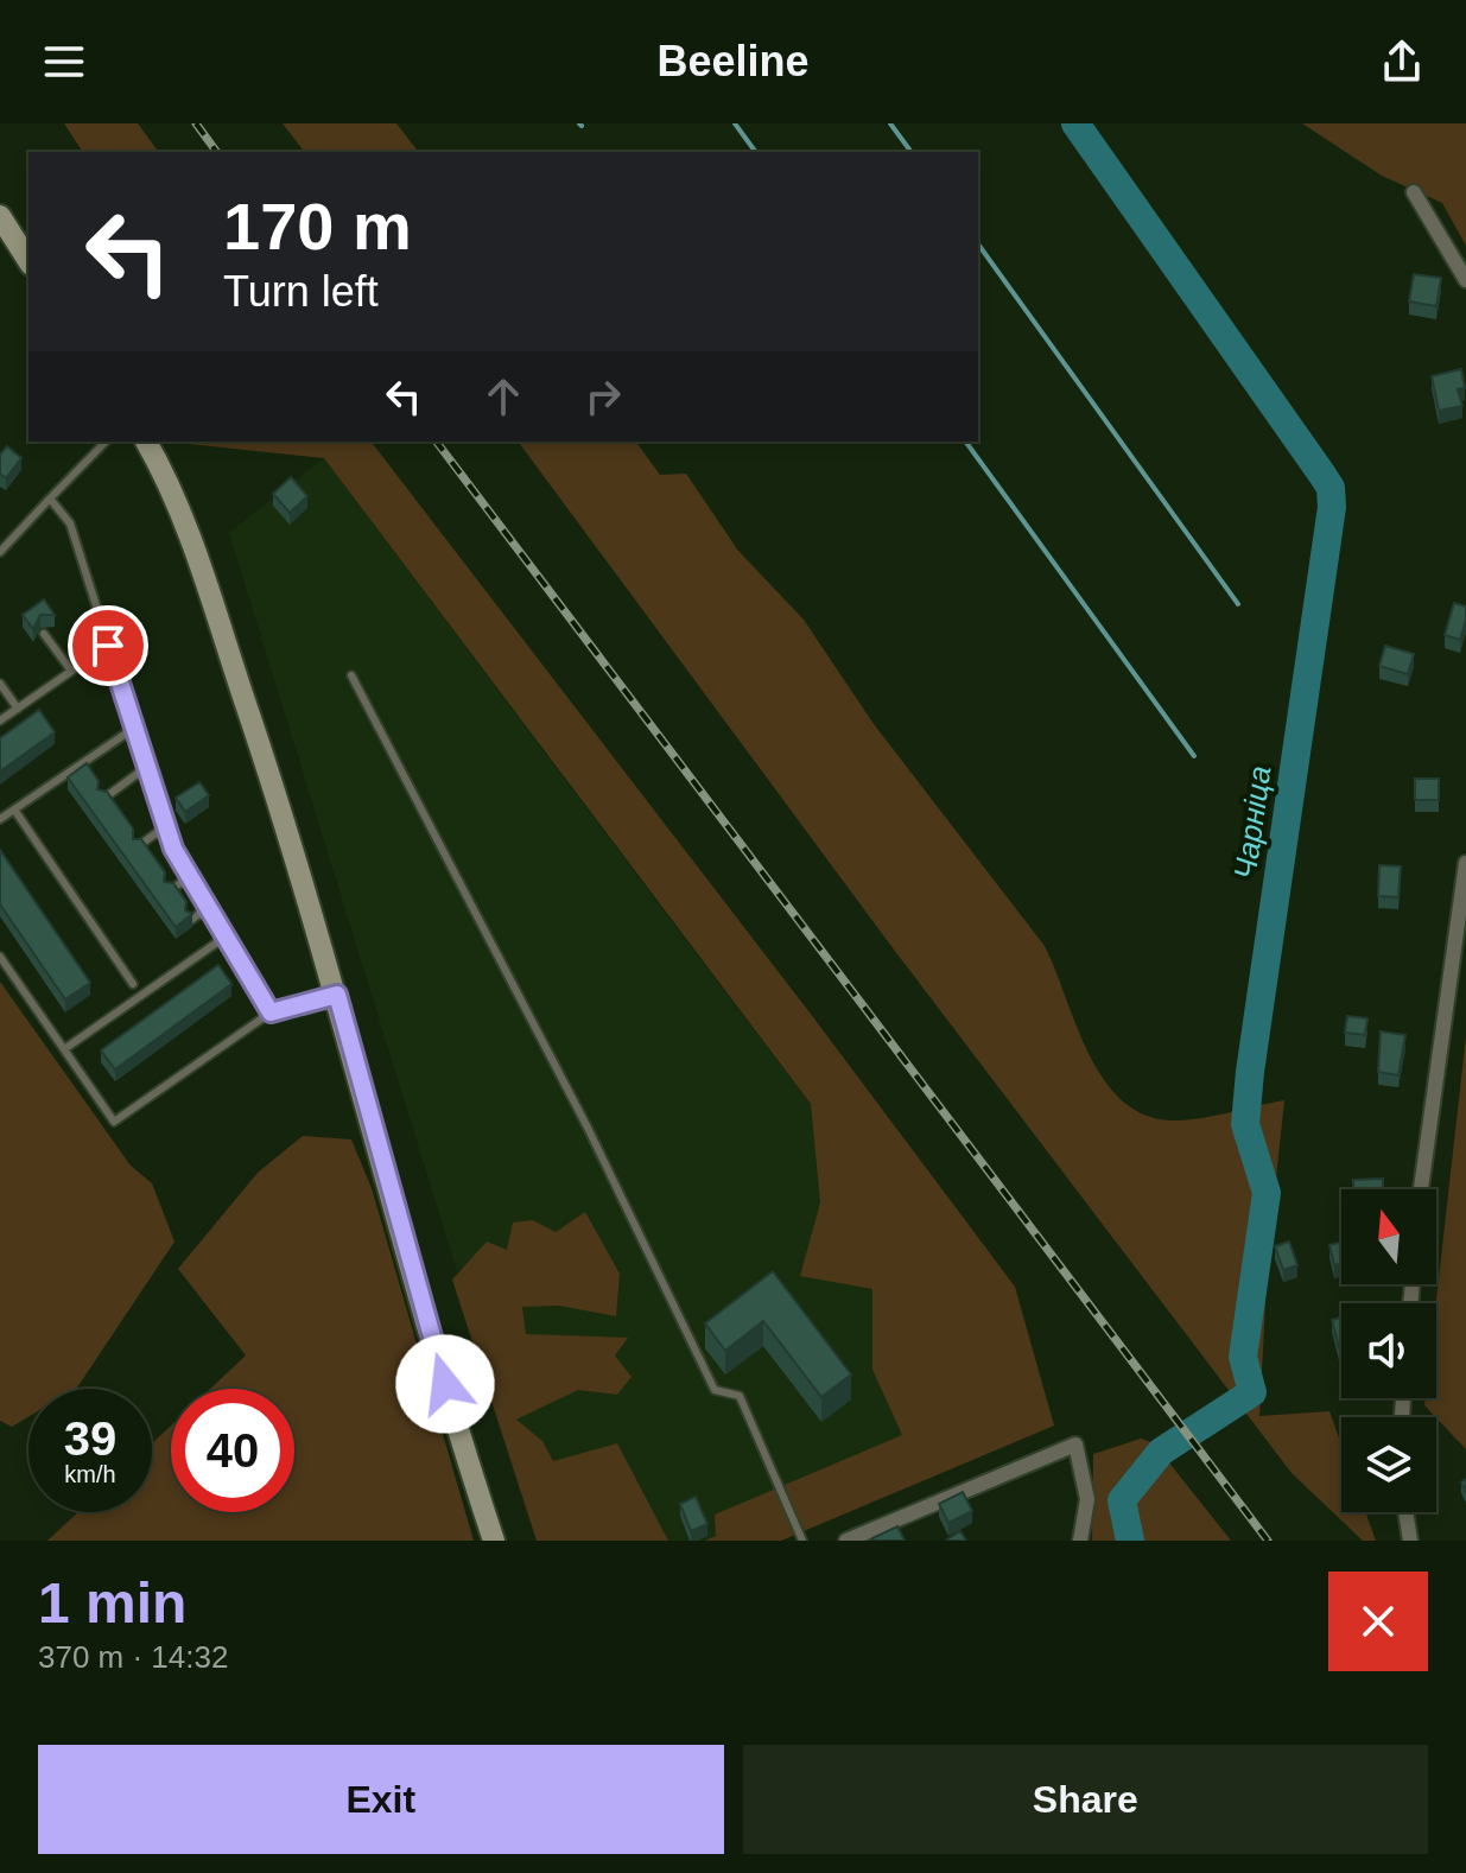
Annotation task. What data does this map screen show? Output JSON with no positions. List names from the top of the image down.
{
  "water": ["Чарніца"],
  "north": "top",
  "page": {
    "header": "Beeline",
    "turn": ["170 m", "Turn left"],
    "speed": "39 km/h",
    "limit": "40",
    "heading": ["1 min", "370 m · 14:32"],
    "buttons": ["Exit", "Share"]
  }
}
